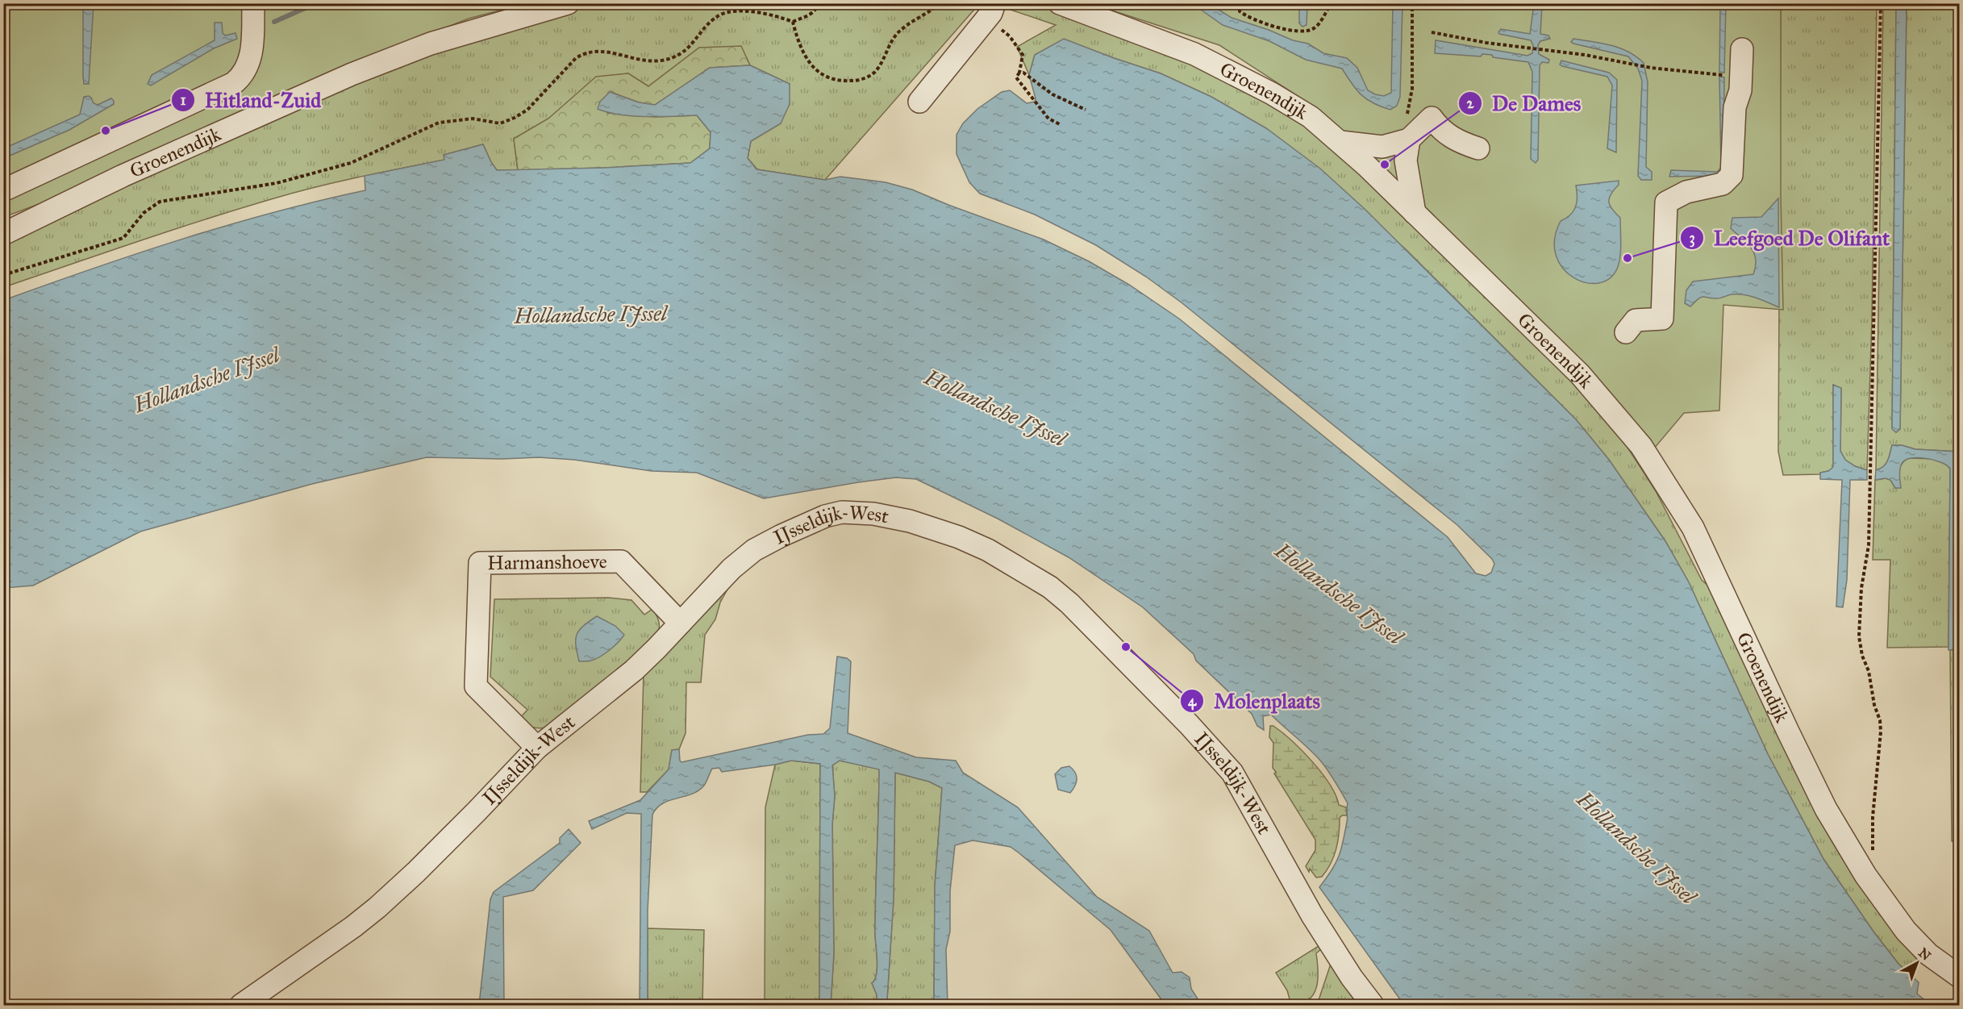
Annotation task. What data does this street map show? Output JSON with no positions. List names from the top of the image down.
{
  "streets": {
    "street": ["Groenendijk", "IJsseldijk-West", "Harmanshoeve"]
  },
  "crossings": [
    ["IJsseldijk-West", "Harmanshoeve"]
  ],
  "water": ["Hollandsche IJssel"],
  "places": [
    "Hitland-Zuid",
    "De Dames",
    "Leefgoed De Olifant",
    "Molenplaats"
  ],
  "north": "top right"
}
